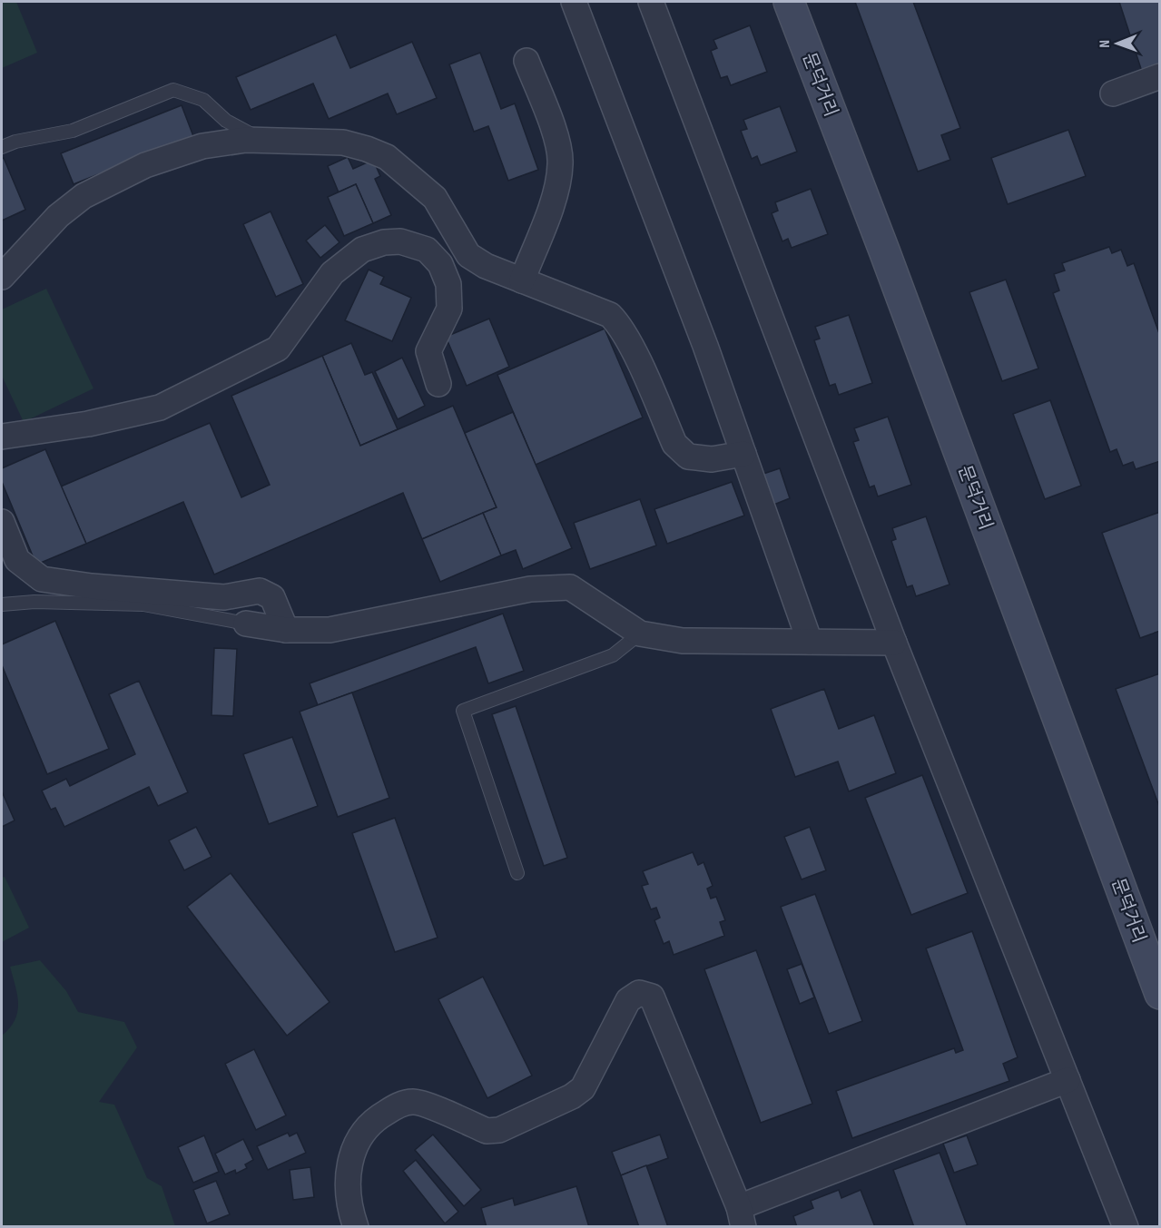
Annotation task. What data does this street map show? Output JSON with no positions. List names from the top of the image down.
{
  "streets": {
    "main road": ["문덕거리"]
  },
  "north": "left"
}
